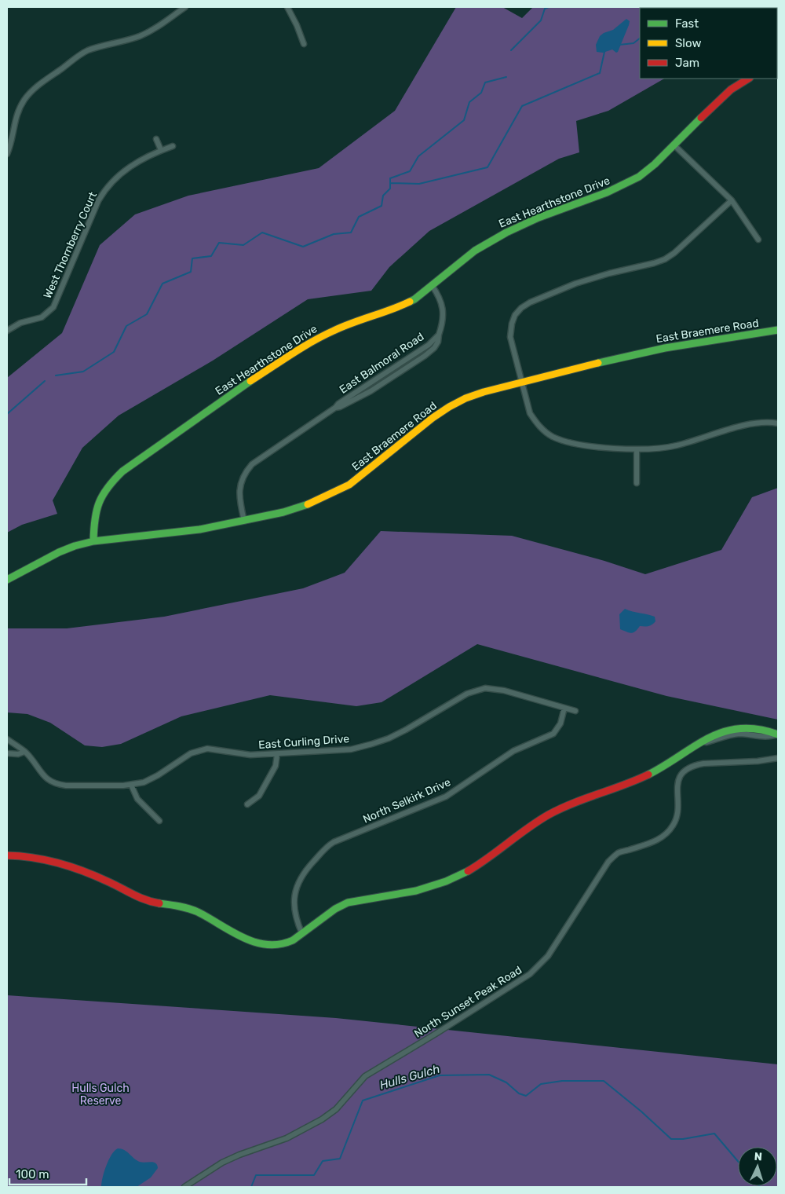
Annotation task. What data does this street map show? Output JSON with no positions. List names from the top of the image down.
{
  "streets": {
    "street": [
      "East Hearthstone Drive",
      "West Thornberry Court",
      "East Braemere Road",
      "East Balmoral Road",
      "East Curling Drive",
      "North Selkirk Drive",
      "North Sunset Peak Road"
    ]
  },
  "crossings": [
    ["East Hearthstone Drive", "East Braemere Road"],
    ["East Hearthstone Drive", "East Balmoral Road"],
    ["East Braemere Road", "East Balmoral Road"],
    ["East Curling Drive", "North Selkirk Drive"]
  ],
  "water": ["Hulls Gulch"],
  "parks": ["Hulls Gulch Reserve"],
  "legend": ["Fast", "Slow", "Jam"],
  "scale_bar": "100 m",
  "north": "top"
}
